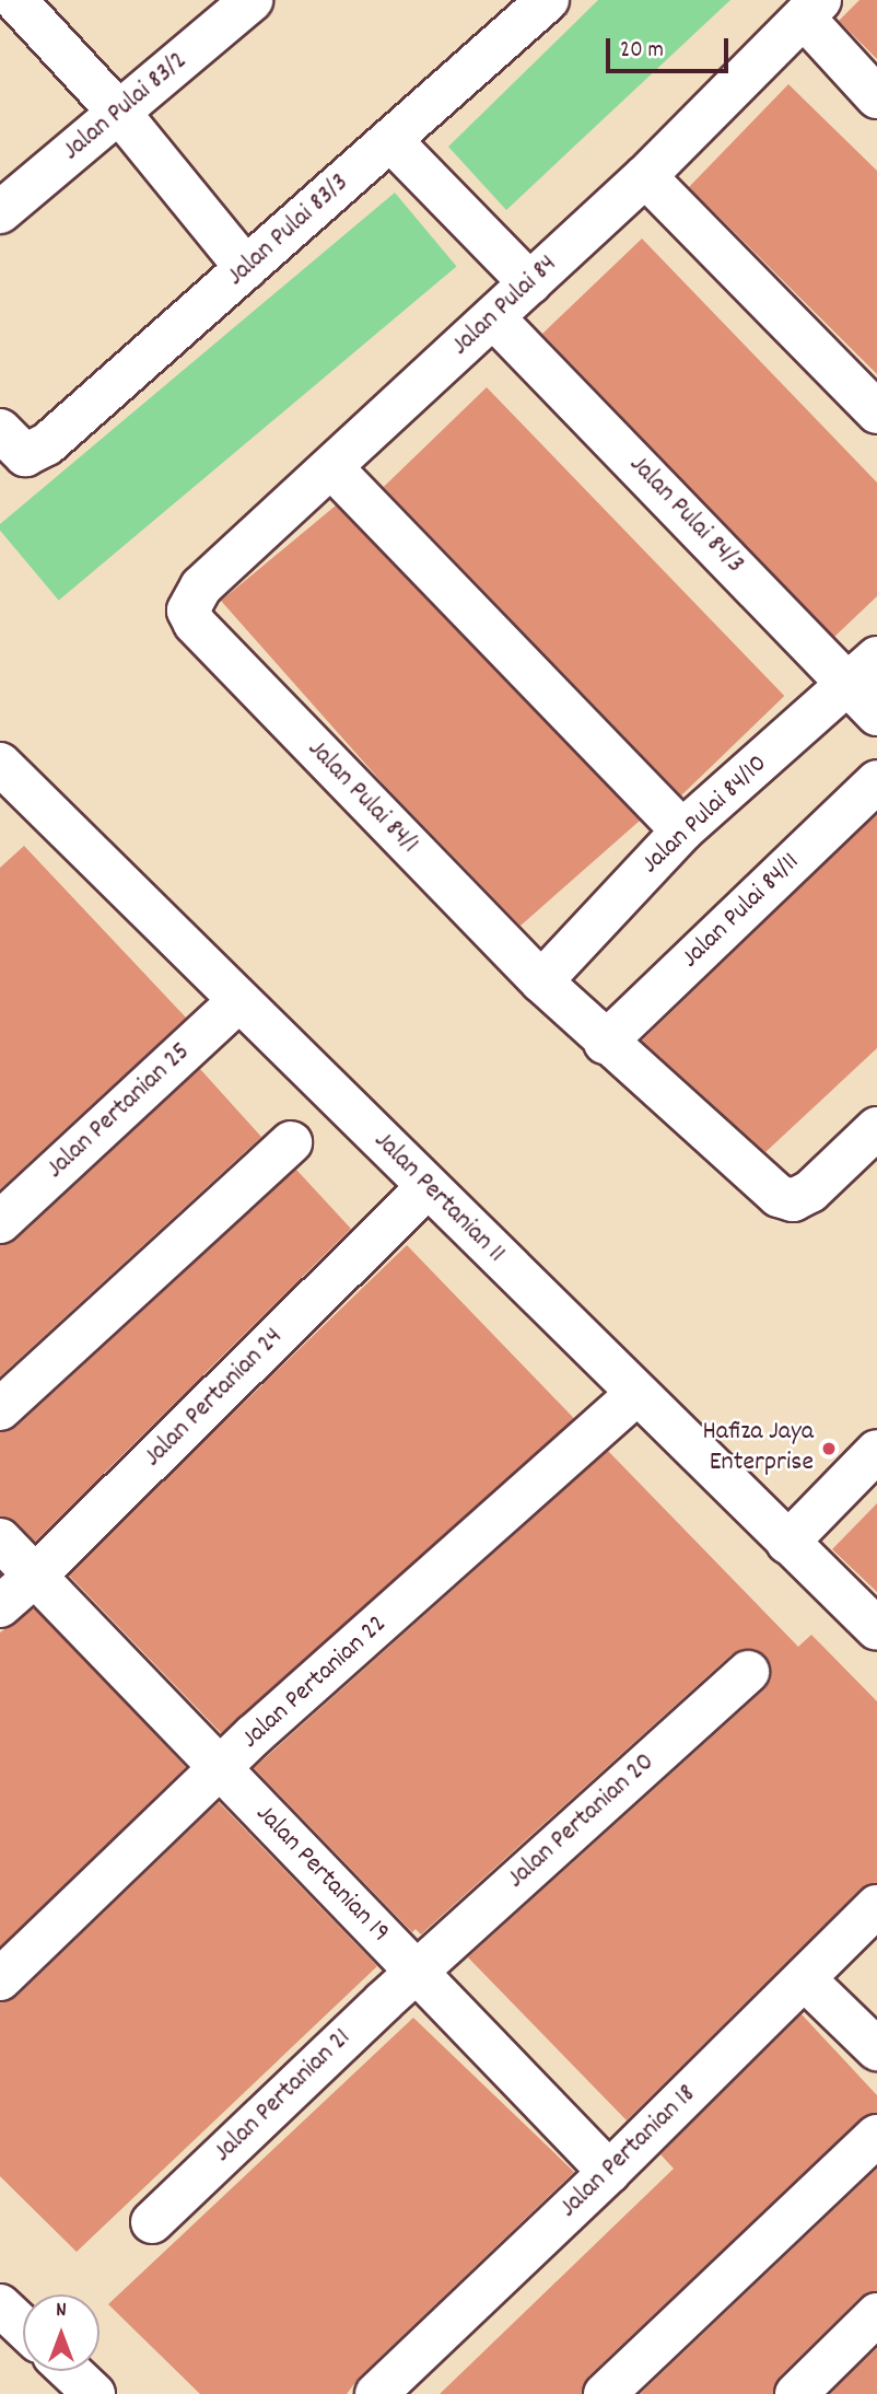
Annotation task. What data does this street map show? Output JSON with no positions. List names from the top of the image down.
{
  "streets": {
    "street": [
      "Jalan Pulai 83/2",
      "Jalan Pulai 83/3",
      "Jalan Pulai 84",
      "Jalan Pulai 84/3",
      "Jalan Pulai 84/1",
      "Jalan Pulai 84/10",
      "Jalan Pulai 84/11",
      "Jalan Pertanian 25",
      "Jalan Pertanian 11",
      "Jalan Pertanian 24",
      "Jalan Pertanian 22",
      "Jalan Pertanian 20",
      "Jalan Pertanian 19",
      "Jalan Pertanian 21",
      "Jalan Pertanian 18"
    ]
  },
  "crossings": [
    ["Jalan Pulai 84", "Jalan Pulai 84/3"],
    ["Jalan Pulai 84", "Jalan Pulai 84/1"],
    ["Jalan Pulai 84/3", "Jalan Pulai 84/10"],
    ["Jalan Pulai 84/1", "Jalan Pulai 84/10"],
    ["Jalan Pertanian 25", "Jalan Pertanian 11"],
    ["Jalan Pertanian 11", "Jalan Pertanian 24"],
    ["Jalan Pertanian 11", "Jalan Pertanian 22"],
    ["Jalan Pertanian 24", "Jalan Pertanian 19"],
    ["Jalan Pertanian 22", "Jalan Pertanian 19"],
    ["Jalan Pertanian 20", "Jalan Pertanian 19"],
    ["Jalan Pertanian 20", "Jalan Pertanian 21"],
    ["Jalan Pertanian 19", "Jalan Pertanian 21"],
    ["Jalan Pertanian 19", "Jalan Pertanian 18"]
  ],
  "places": ["Hafiza Jaya Enterprise"],
  "scale_bar": "20 m",
  "north": "top"
}
